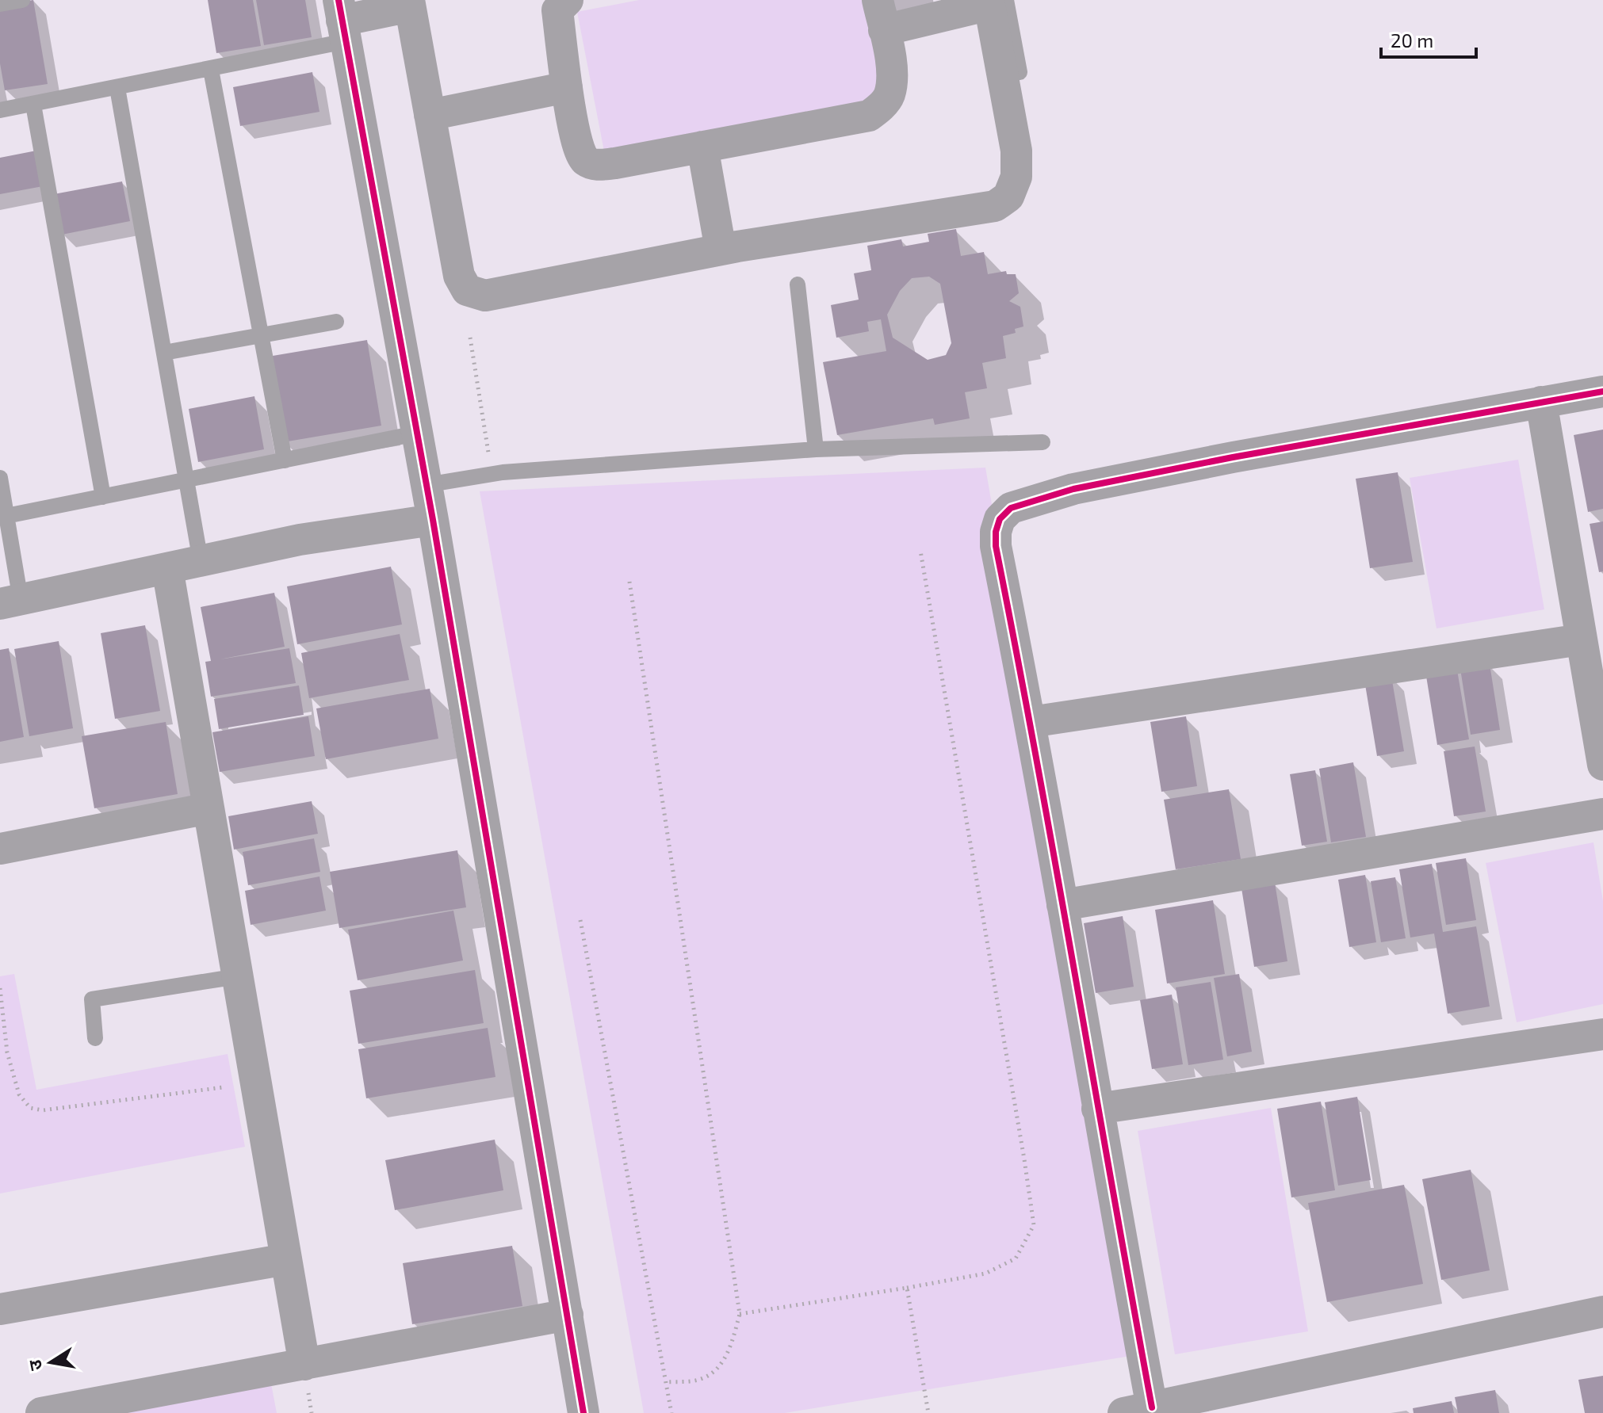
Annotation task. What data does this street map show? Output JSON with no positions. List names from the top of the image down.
{
  "scale_bar": "20 m",
  "north": "left"
}
